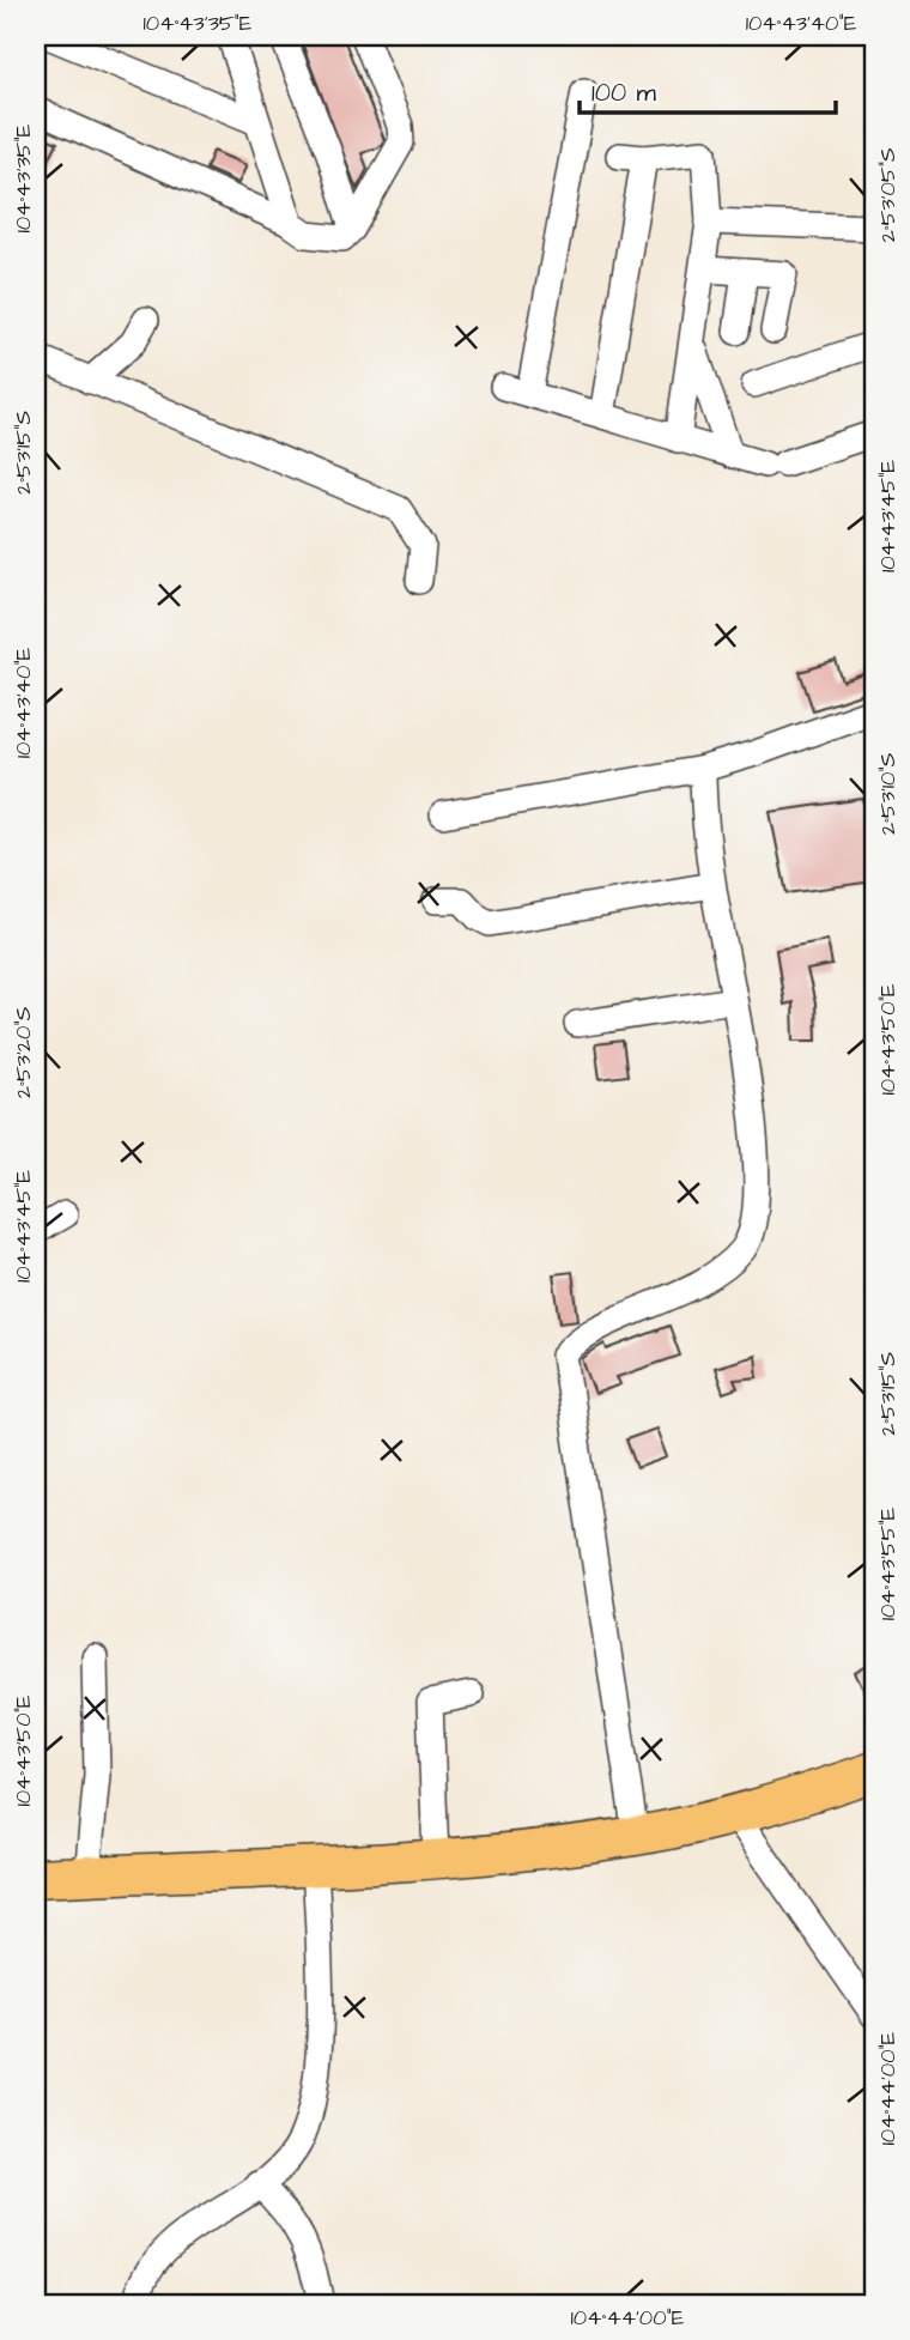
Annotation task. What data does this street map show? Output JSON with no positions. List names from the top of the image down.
{
  "scale_bar": "100 m",
  "coordinates": [
    "104°43'35\"E",
    "104°43'40\"E",
    "2°53'05\"S",
    "2°53'15\"S",
    "104°43'45\"E",
    "2°53'10\"S",
    "104°43'50\"E",
    "2°53'20\"S",
    "104°43'55\"E",
    "104°44'00\"E"
  ]
}
